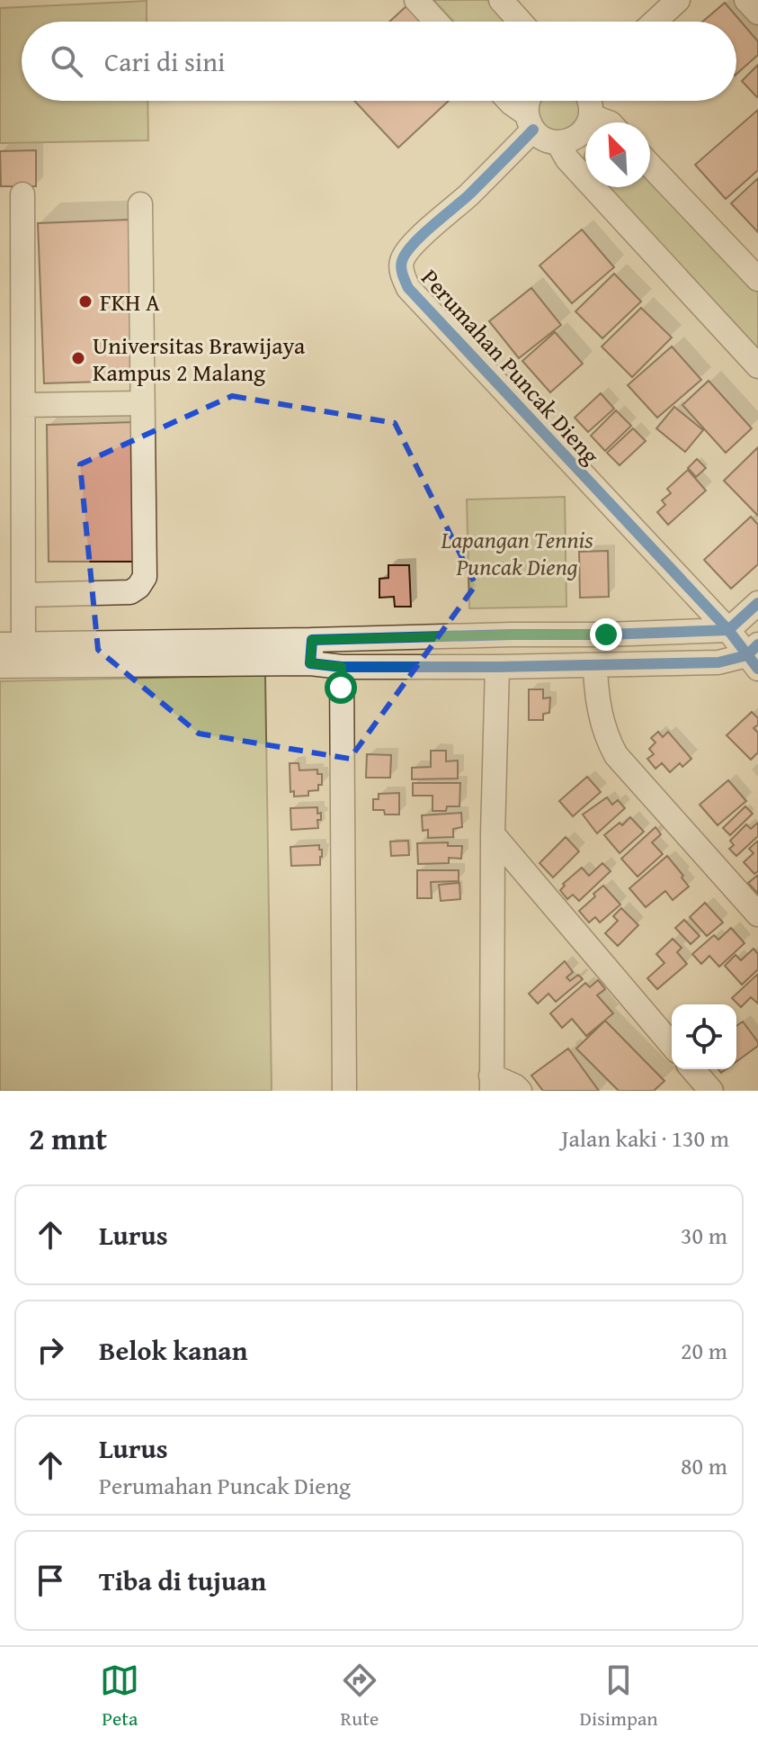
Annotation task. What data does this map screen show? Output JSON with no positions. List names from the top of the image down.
{
  "streets": {
    "street": ["Perumahan Puncak Dieng"]
  },
  "parks": ["Lapangan Tennis Puncak Dieng"],
  "places": ["FKH A", "Universitas Brawijaya Kampus 2 Malang"],
  "north": "top left",
  "page": {
    "search": "Cari di sini",
    "heading": ["2 mnt", "Jalan kaki · 130 m"],
    "list": [
      ["Lurus", "30 m"],
      ["Belok kanan", "20 m"],
      ["Lurus", "Perumahan Puncak Dieng", "80 m"],
      "Tiba di tujuan"
    ],
    "nav": ["Peta", "Rute", "Disimpan"]
  }
}
